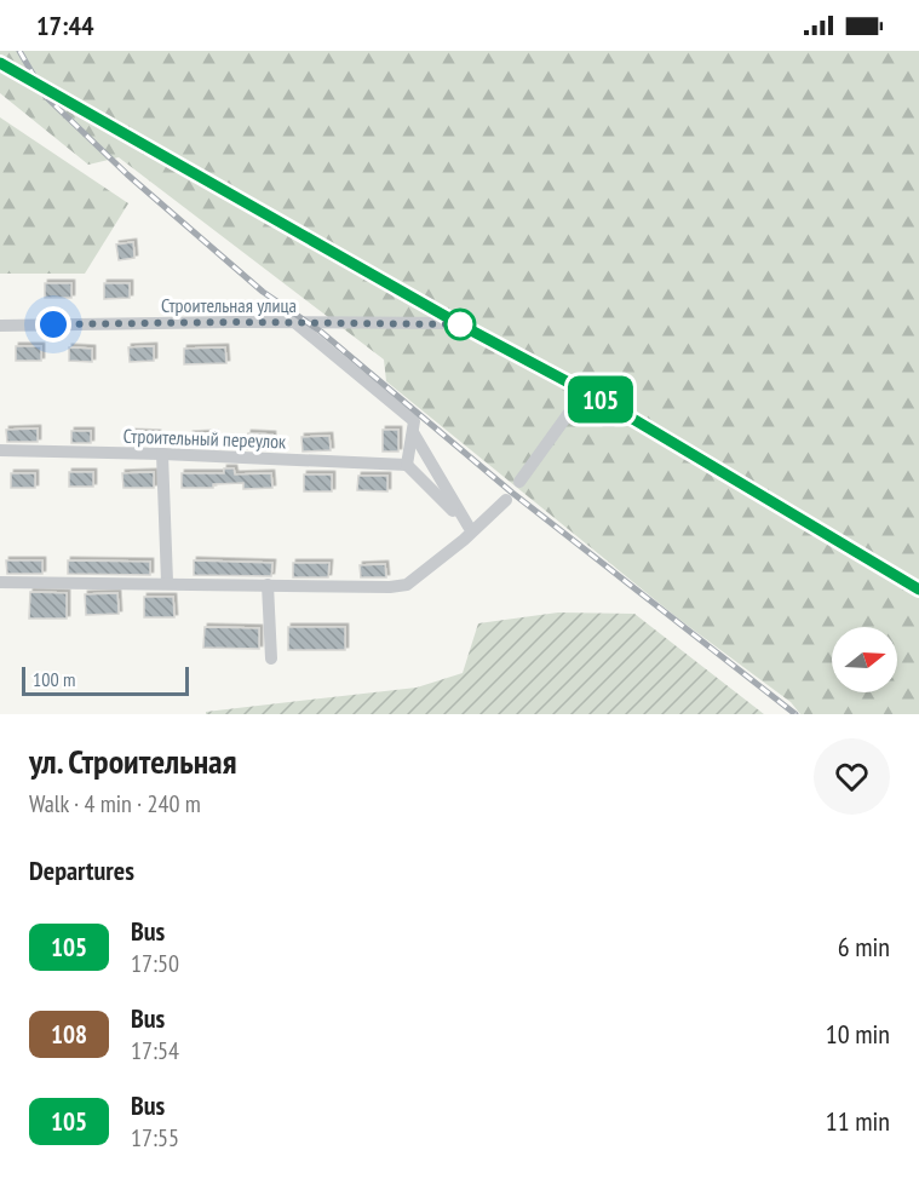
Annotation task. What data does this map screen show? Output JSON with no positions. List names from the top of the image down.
{
  "streets": {
    "street": ["Строительная улица", "Строительный переулок"]
  },
  "lines": ["bus line 105"],
  "scale_bar": "100 m",
  "north": "right",
  "page": {
    "status": "17:44",
    "on_map": "105",
    "scale": "100 m",
    "heading": [
      ["ул. Строительная", "Walk · 4 min · 240 m"],
      "Departures"
    ],
    "list": [
      {
        "mark": "105",
        "name": "Bus",
        "note": "17:50",
        "value": "6 min"
      },
      {
        "mark": "108",
        "name": "Bus",
        "note": "17:54",
        "value": "10 min"
      },
      {
        "mark": "105",
        "name": "Bus",
        "note": "17:55",
        "value": "11 min"
      }
    ]
  }
}
